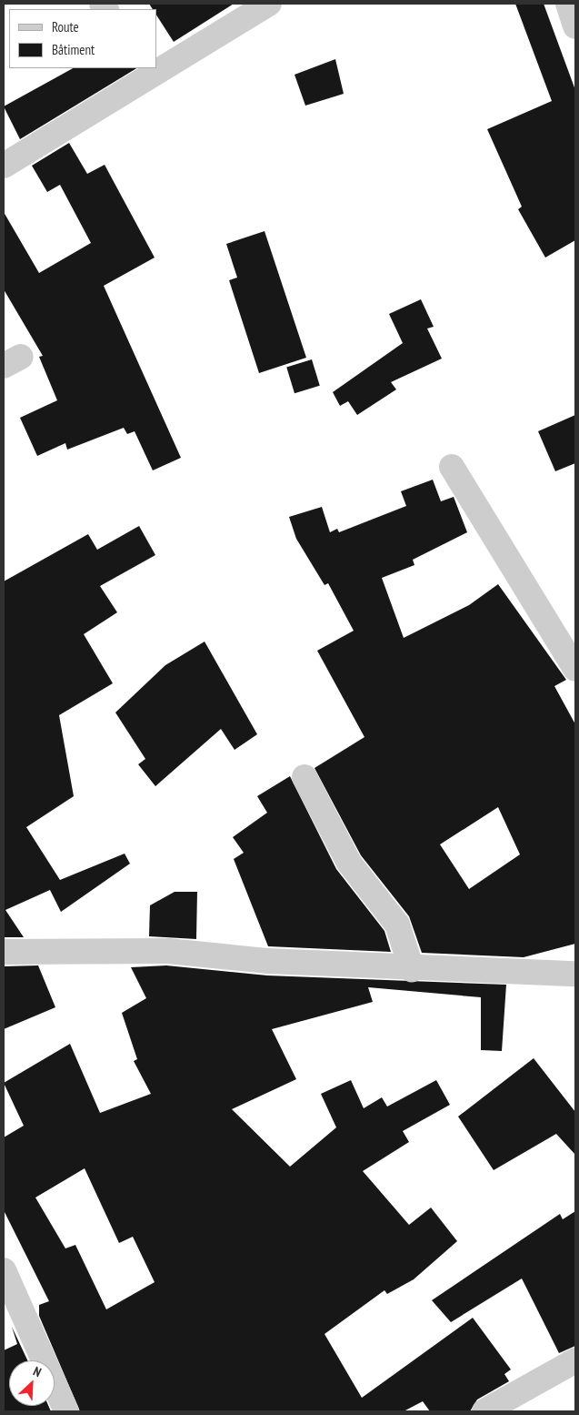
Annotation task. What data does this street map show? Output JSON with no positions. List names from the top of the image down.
{
  "legend": ["Route", "Bâtiment"],
  "north": "top right"
}
